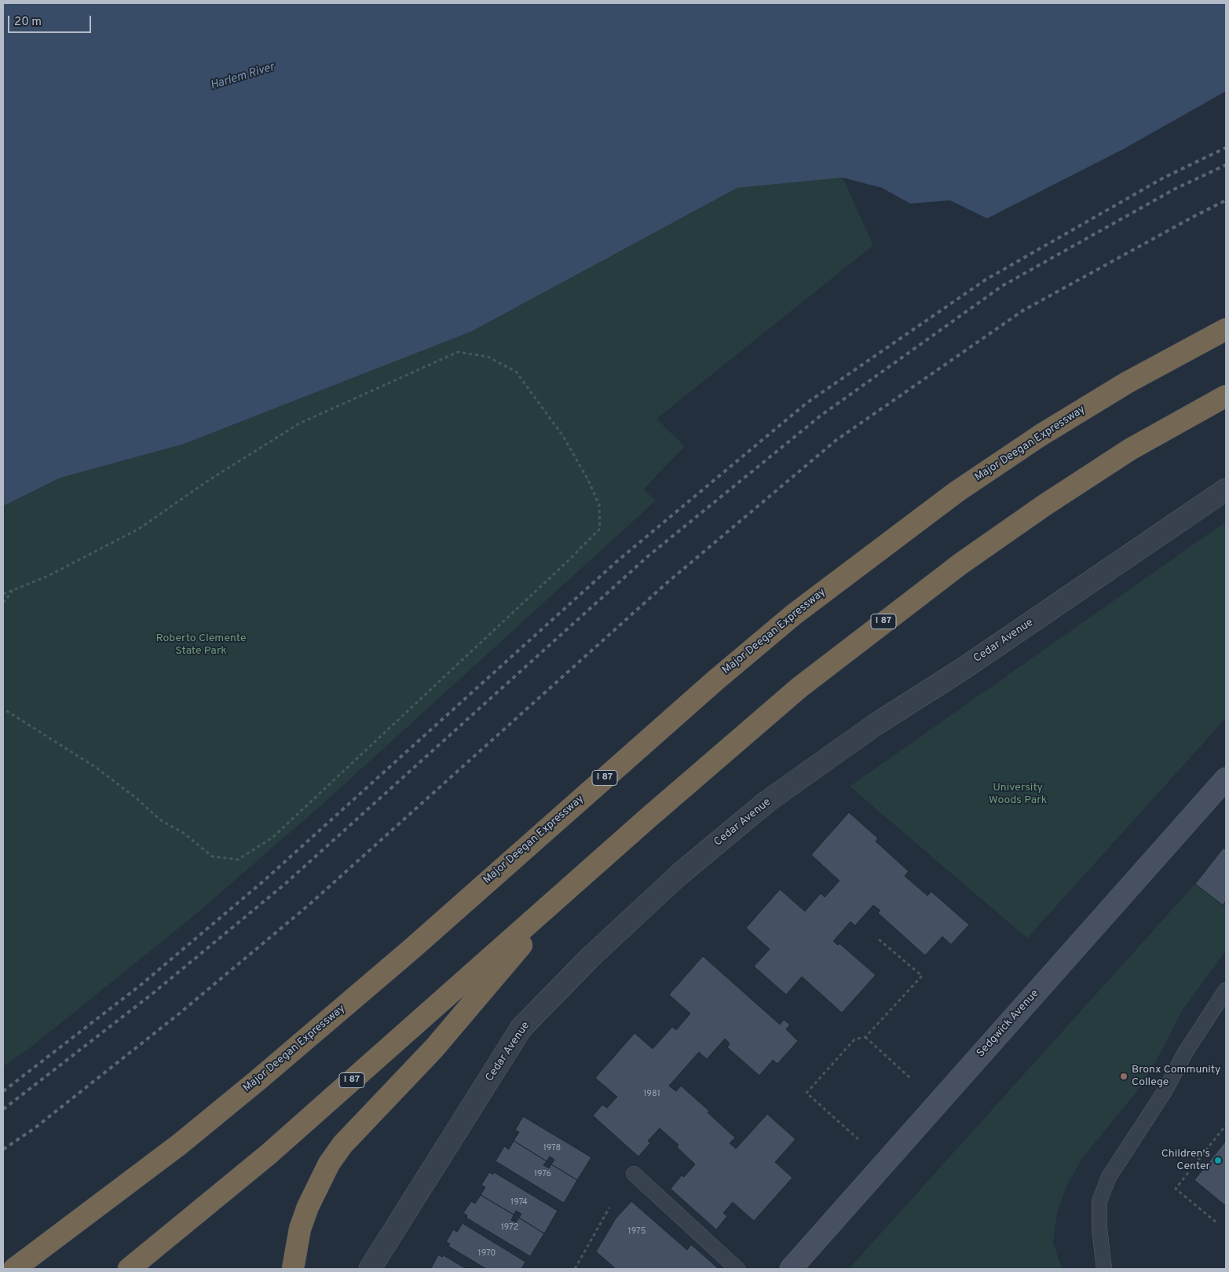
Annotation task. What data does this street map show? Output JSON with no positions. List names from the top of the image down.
{
  "streets": {
    "highway": ["Major Deegan Expressway", "I 87"],
    "main road": ["Sedgwick Avenue"],
    "street": ["Cedar Avenue"]
  },
  "water": ["Harlem River"],
  "parks": ["Roberto Clemente State Park", "University Woods Park"],
  "places": ["Bronx Community College", "Children's Center"],
  "house_numbers": [
    "1981",
    "1978",
    "1976",
    "1974",
    "1972",
    "1975",
    "1970"
  ],
  "scale_bar": "20 m"
}
